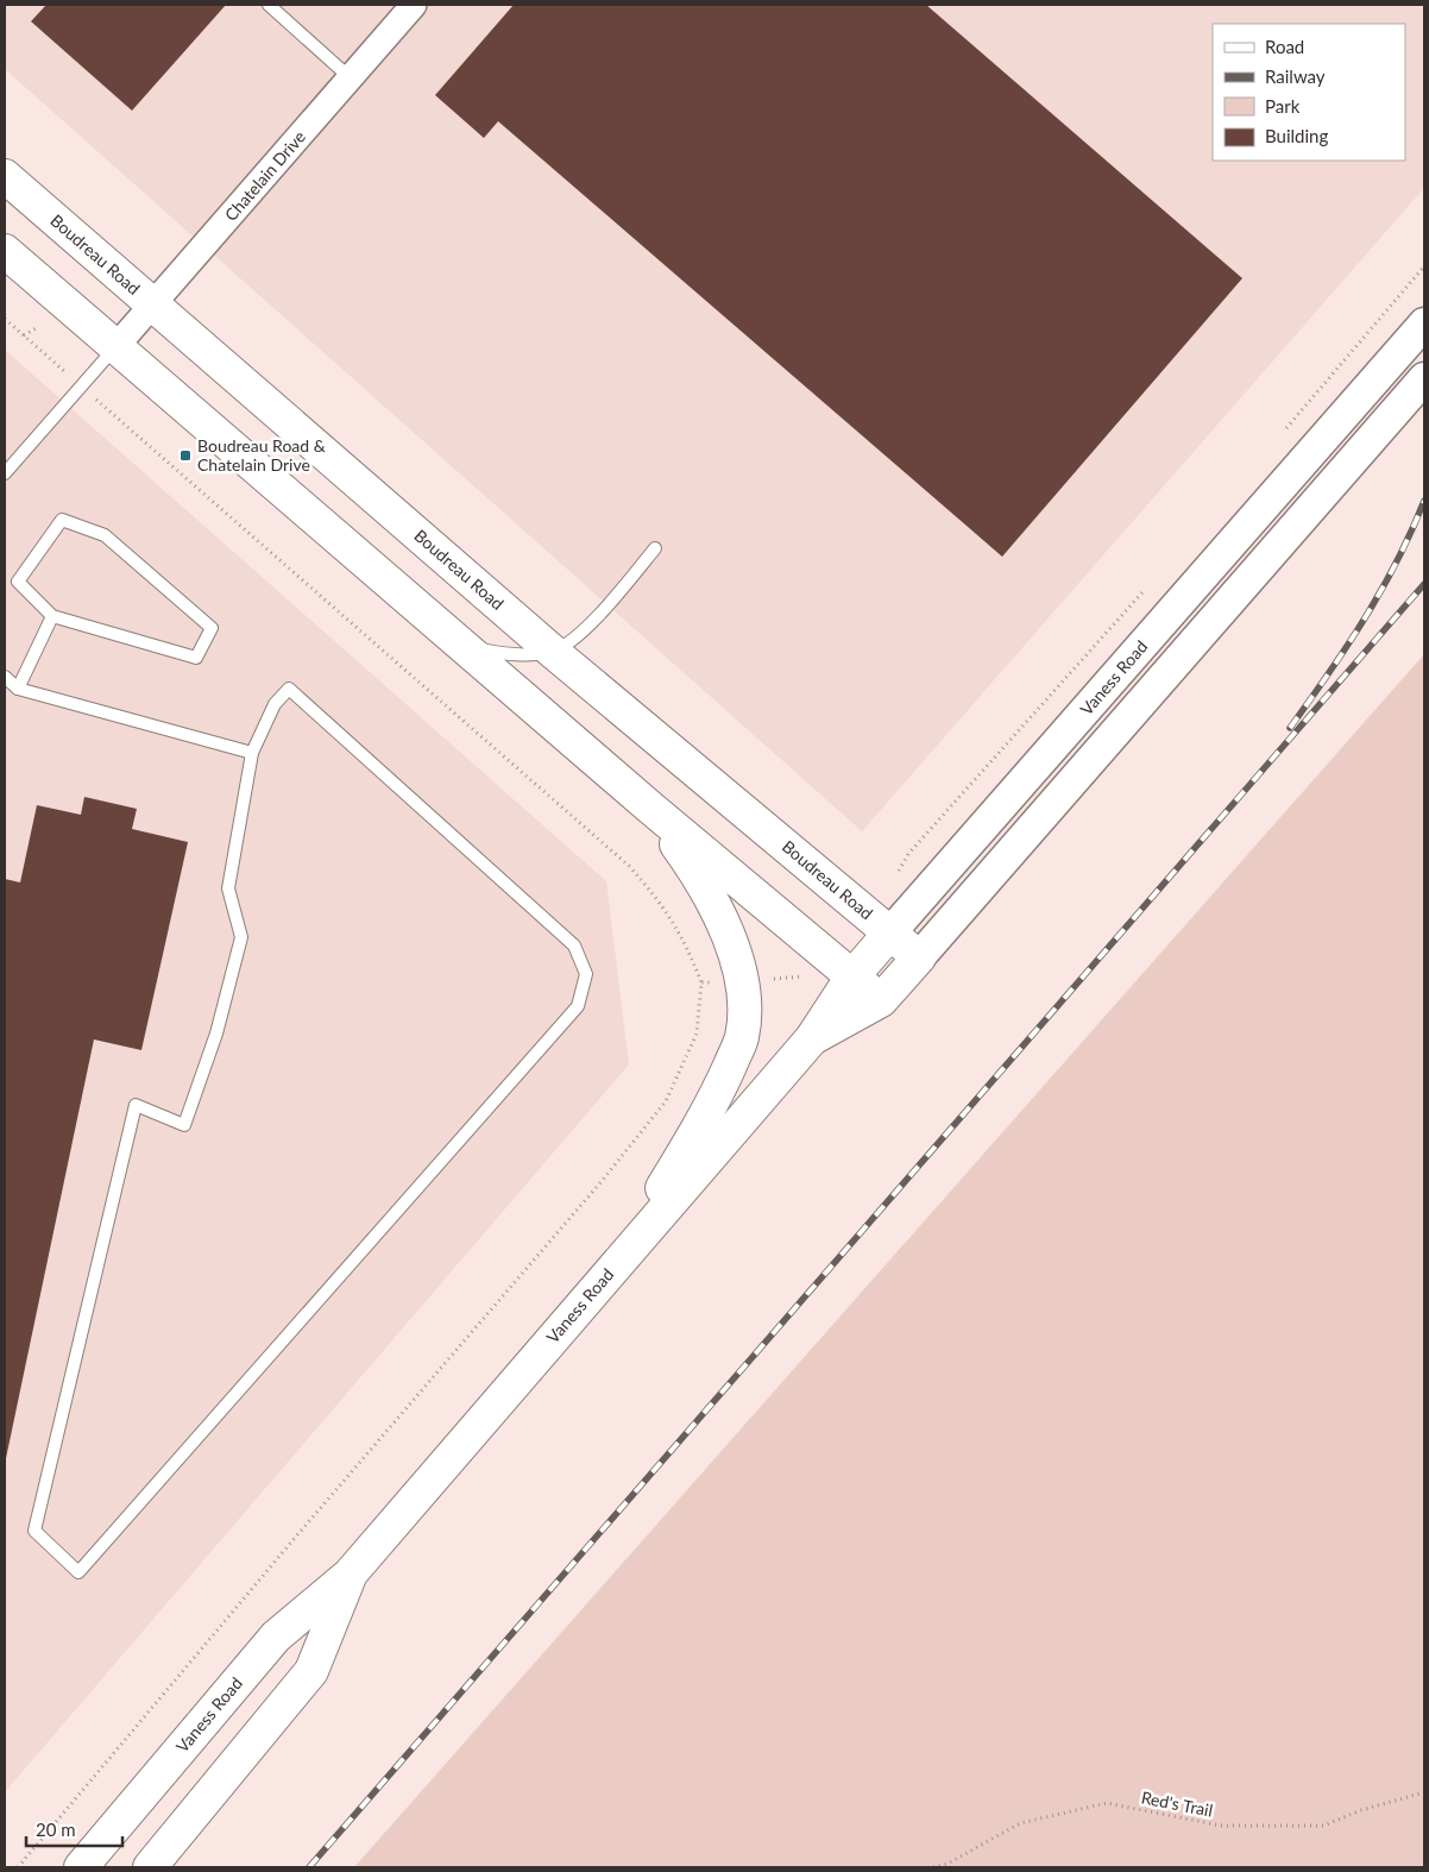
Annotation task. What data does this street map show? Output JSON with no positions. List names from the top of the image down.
{
  "streets": {
    "main road": ["Boudreau Road", "Vaness Road"],
    "street": ["Chatelain Drive"],
    "path": ["Red's Trail"]
  },
  "crossings": [
    ["Chatelain Drive", "Boudreau Road"],
    ["Boudreau Road", "Vaness Road"]
  ],
  "places": {
    "transit": ["Boudreau Road & Chatelain Drive"]
  },
  "legend": [
    "Road",
    "Railway",
    "Park",
    "Building"
  ],
  "scale_bar": "20 m"
}
